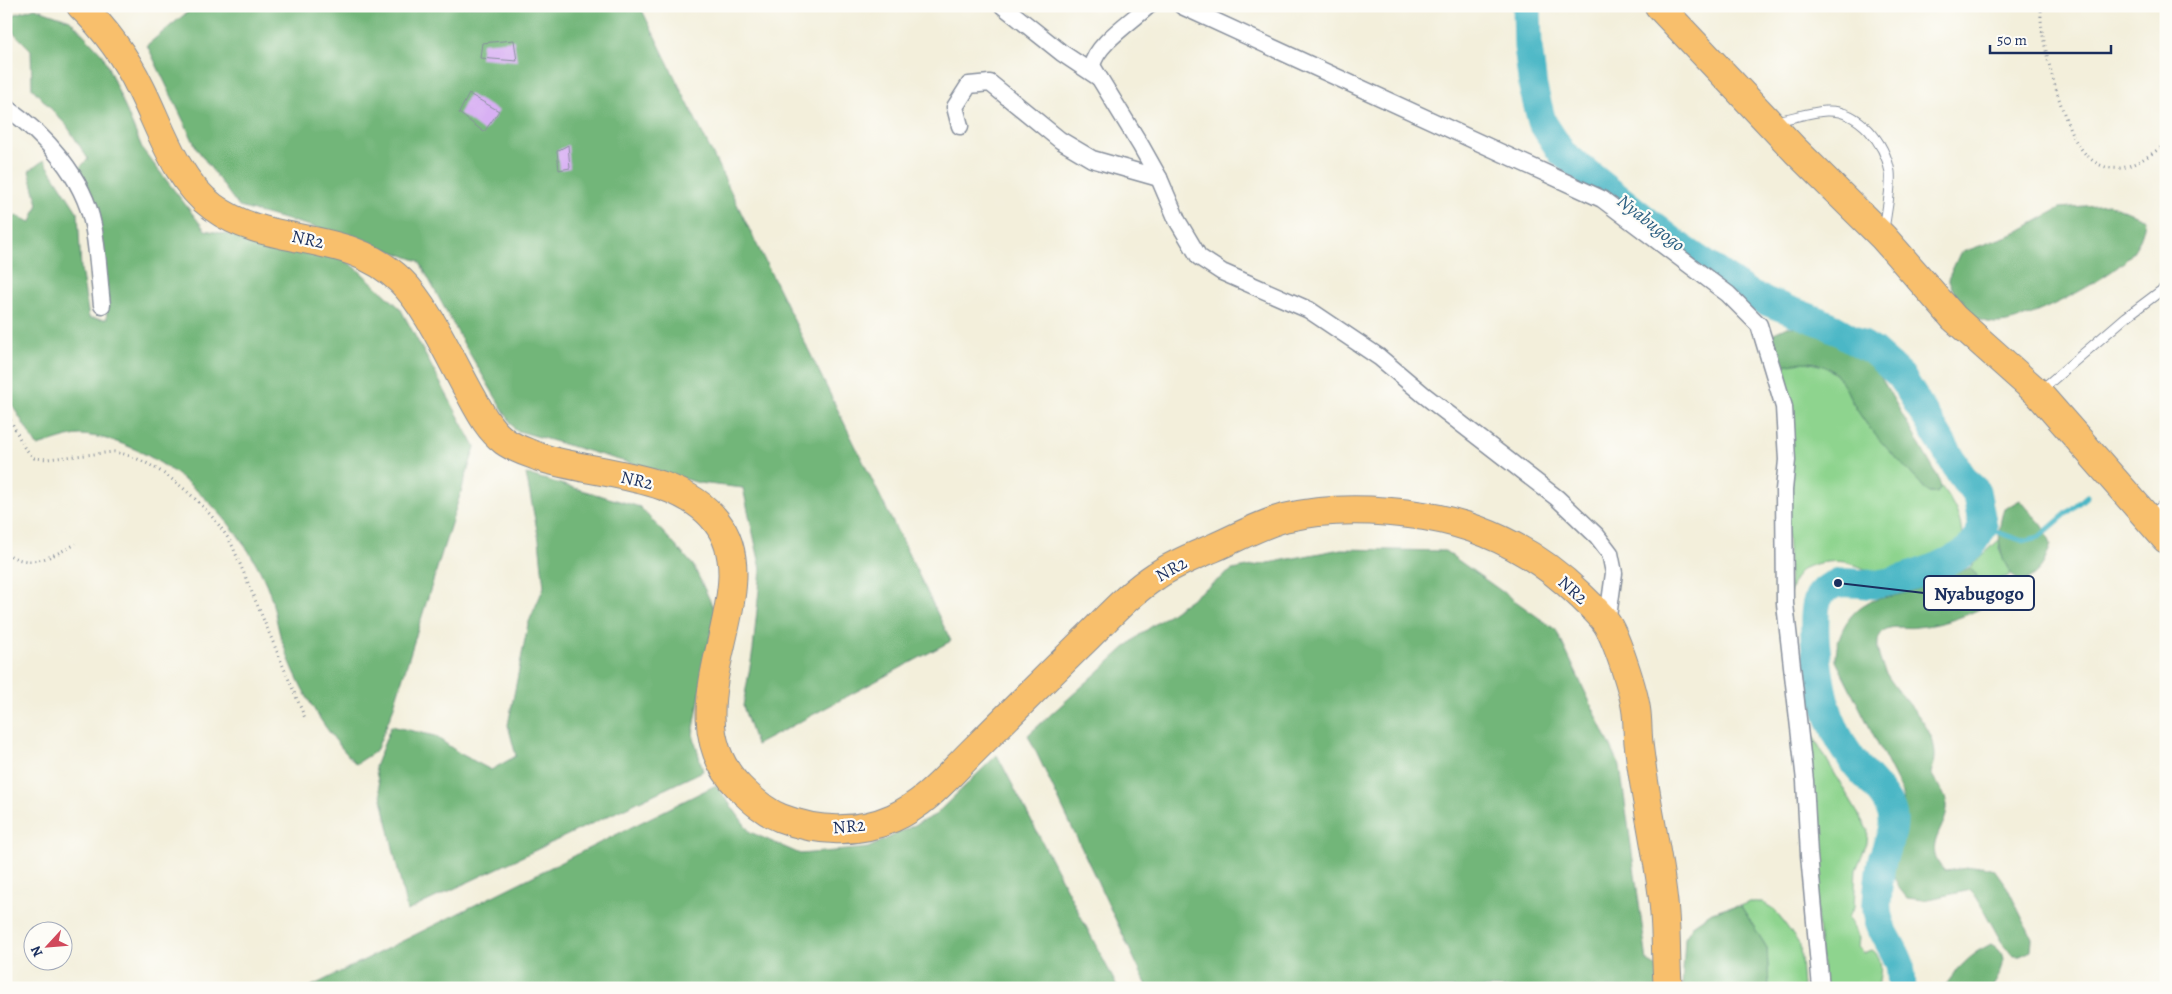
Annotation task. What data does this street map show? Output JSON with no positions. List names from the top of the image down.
{
  "streets": {
    "highway": ["NR2"]
  },
  "water": ["Nyabugogo"],
  "places": ["Nyabugogo"],
  "scale_bar": "50 m",
  "north": "bottom left"
}
